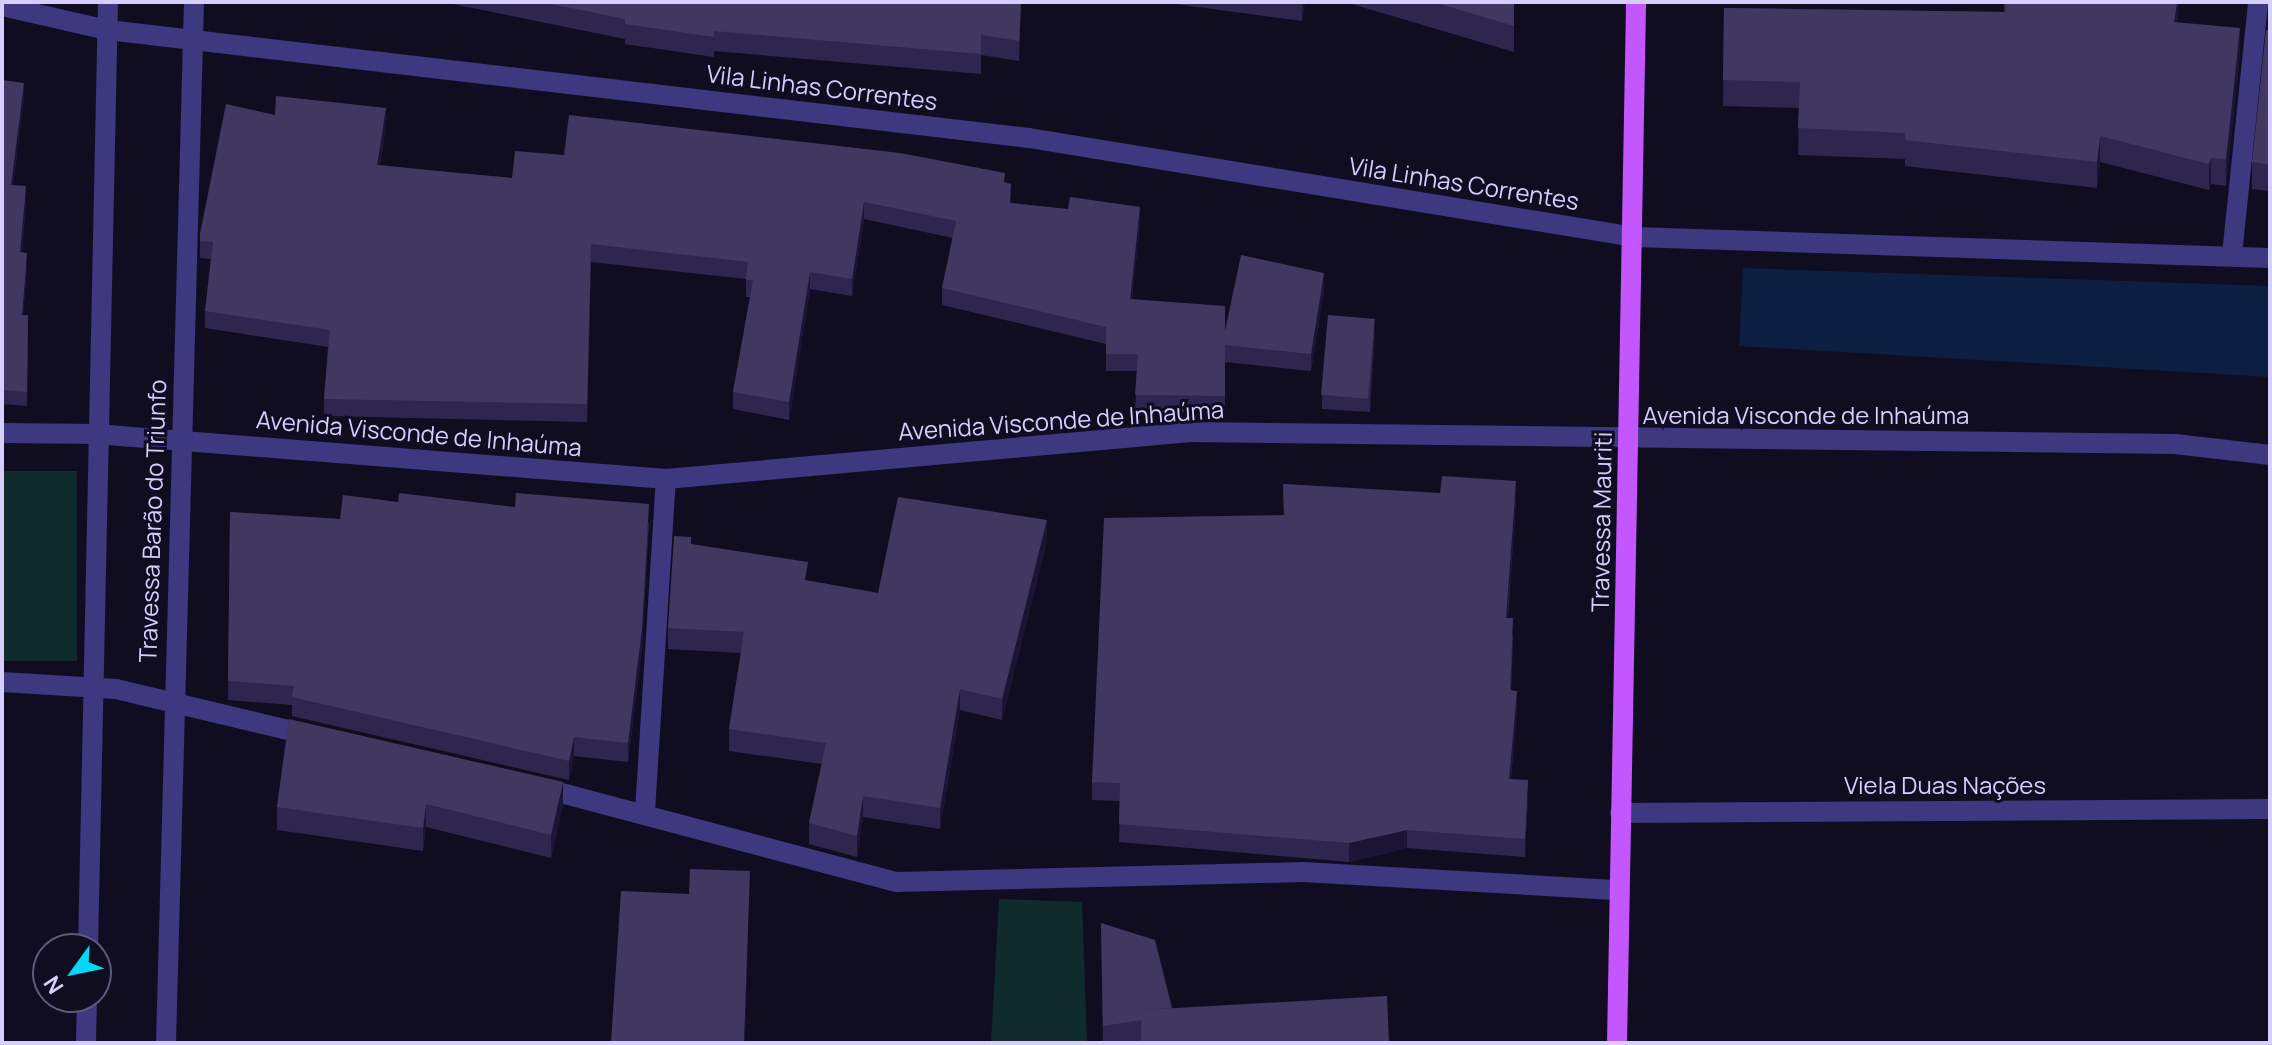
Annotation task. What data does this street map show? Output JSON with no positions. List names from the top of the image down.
{
  "streets": {
    "main road": ["Travessa Mauriti"],
    "street": [
      "Vila Linhas Correntes",
      "Avenida Visconde de Inhaúma",
      "Travessa Barão do Triunfo",
      "Viela Duas Nações"
    ]
  },
  "crossings": [
    ["Vila Linhas Correntes", "Travessa Barão do Triunfo"],
    ["Vila Linhas Correntes", "Travessa Mauriti"],
    ["Avenida Visconde de Inhaúma", "Travessa Barão do Triunfo"],
    ["Avenida Visconde de Inhaúma", "Travessa Mauriti"],
    ["Travessa Mauriti", "Viela Duas Nações"]
  ],
  "north": "bottom left"
}
